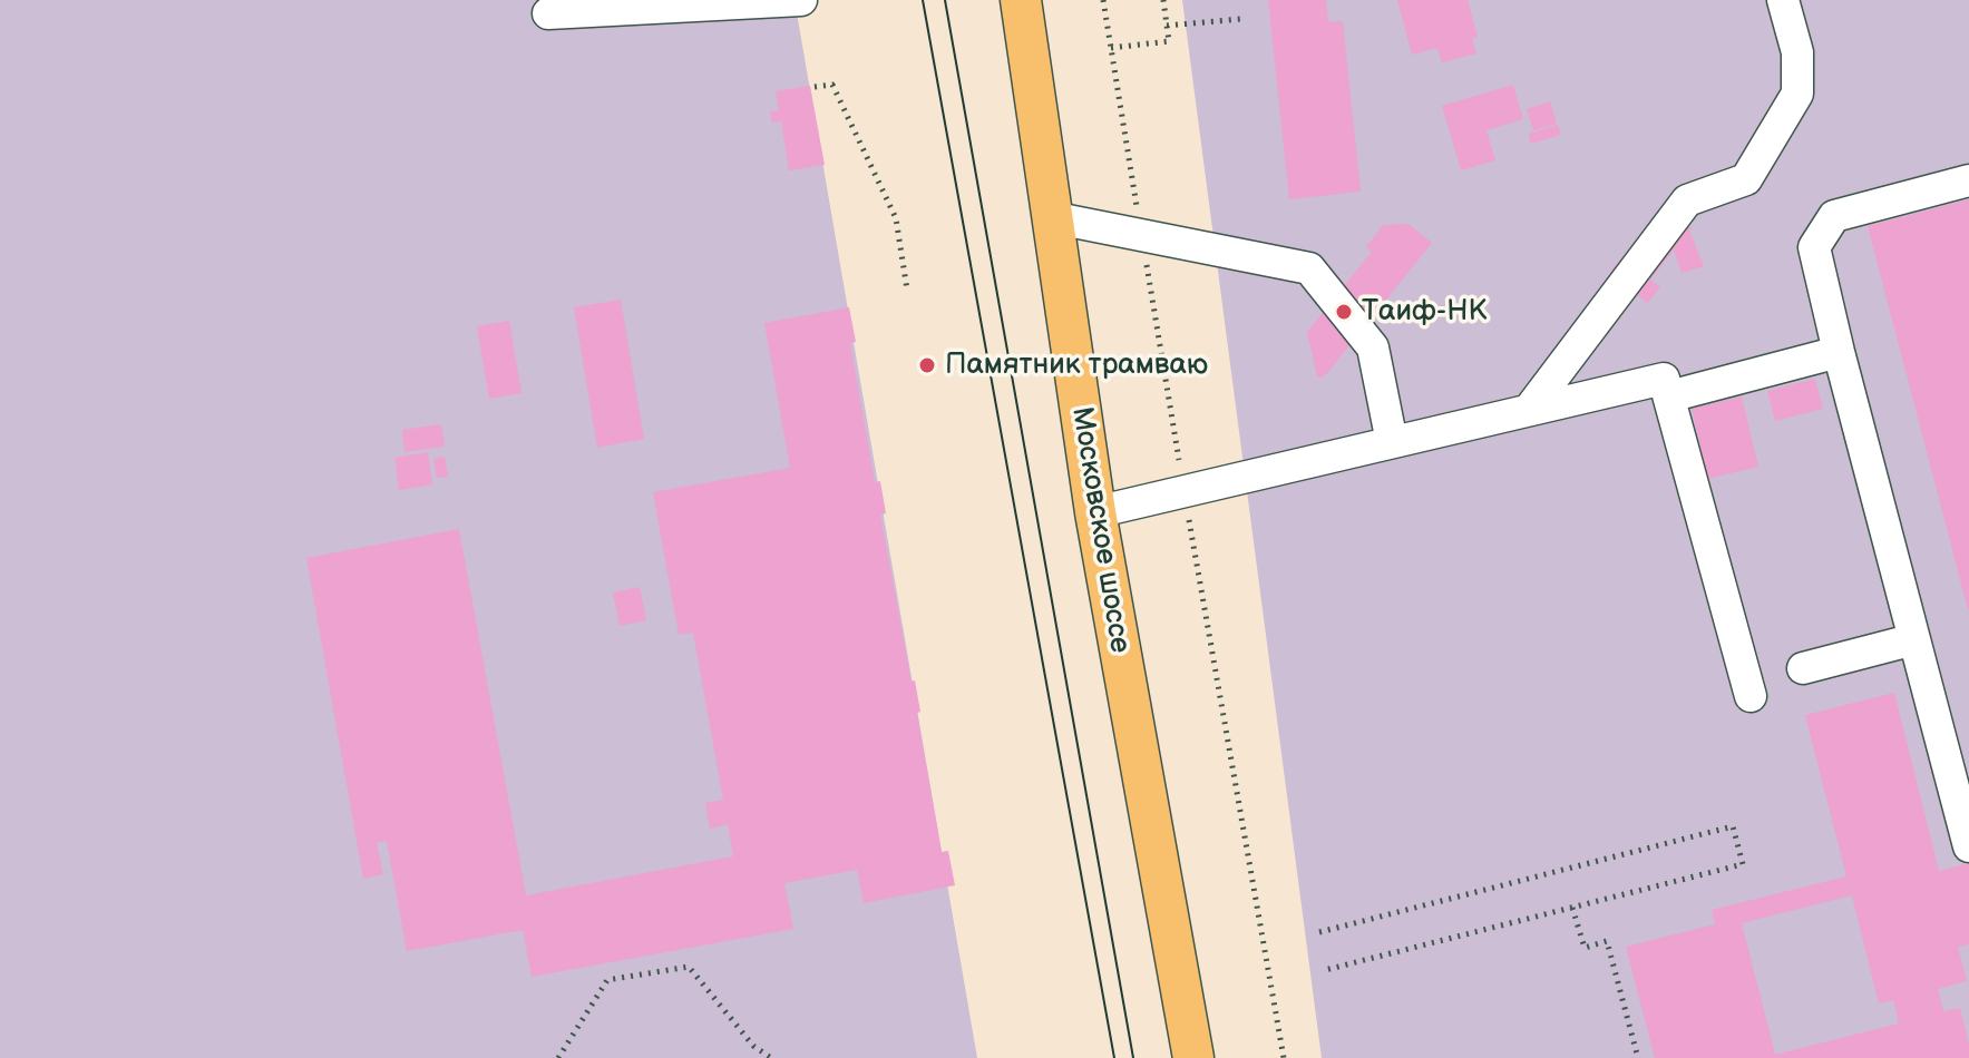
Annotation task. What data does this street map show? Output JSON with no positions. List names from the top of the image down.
{
  "streets": {
    "main road": ["Московское шоссе"]
  },
  "places": ["Таиф-НК", "Памятник трамваю"]
}
